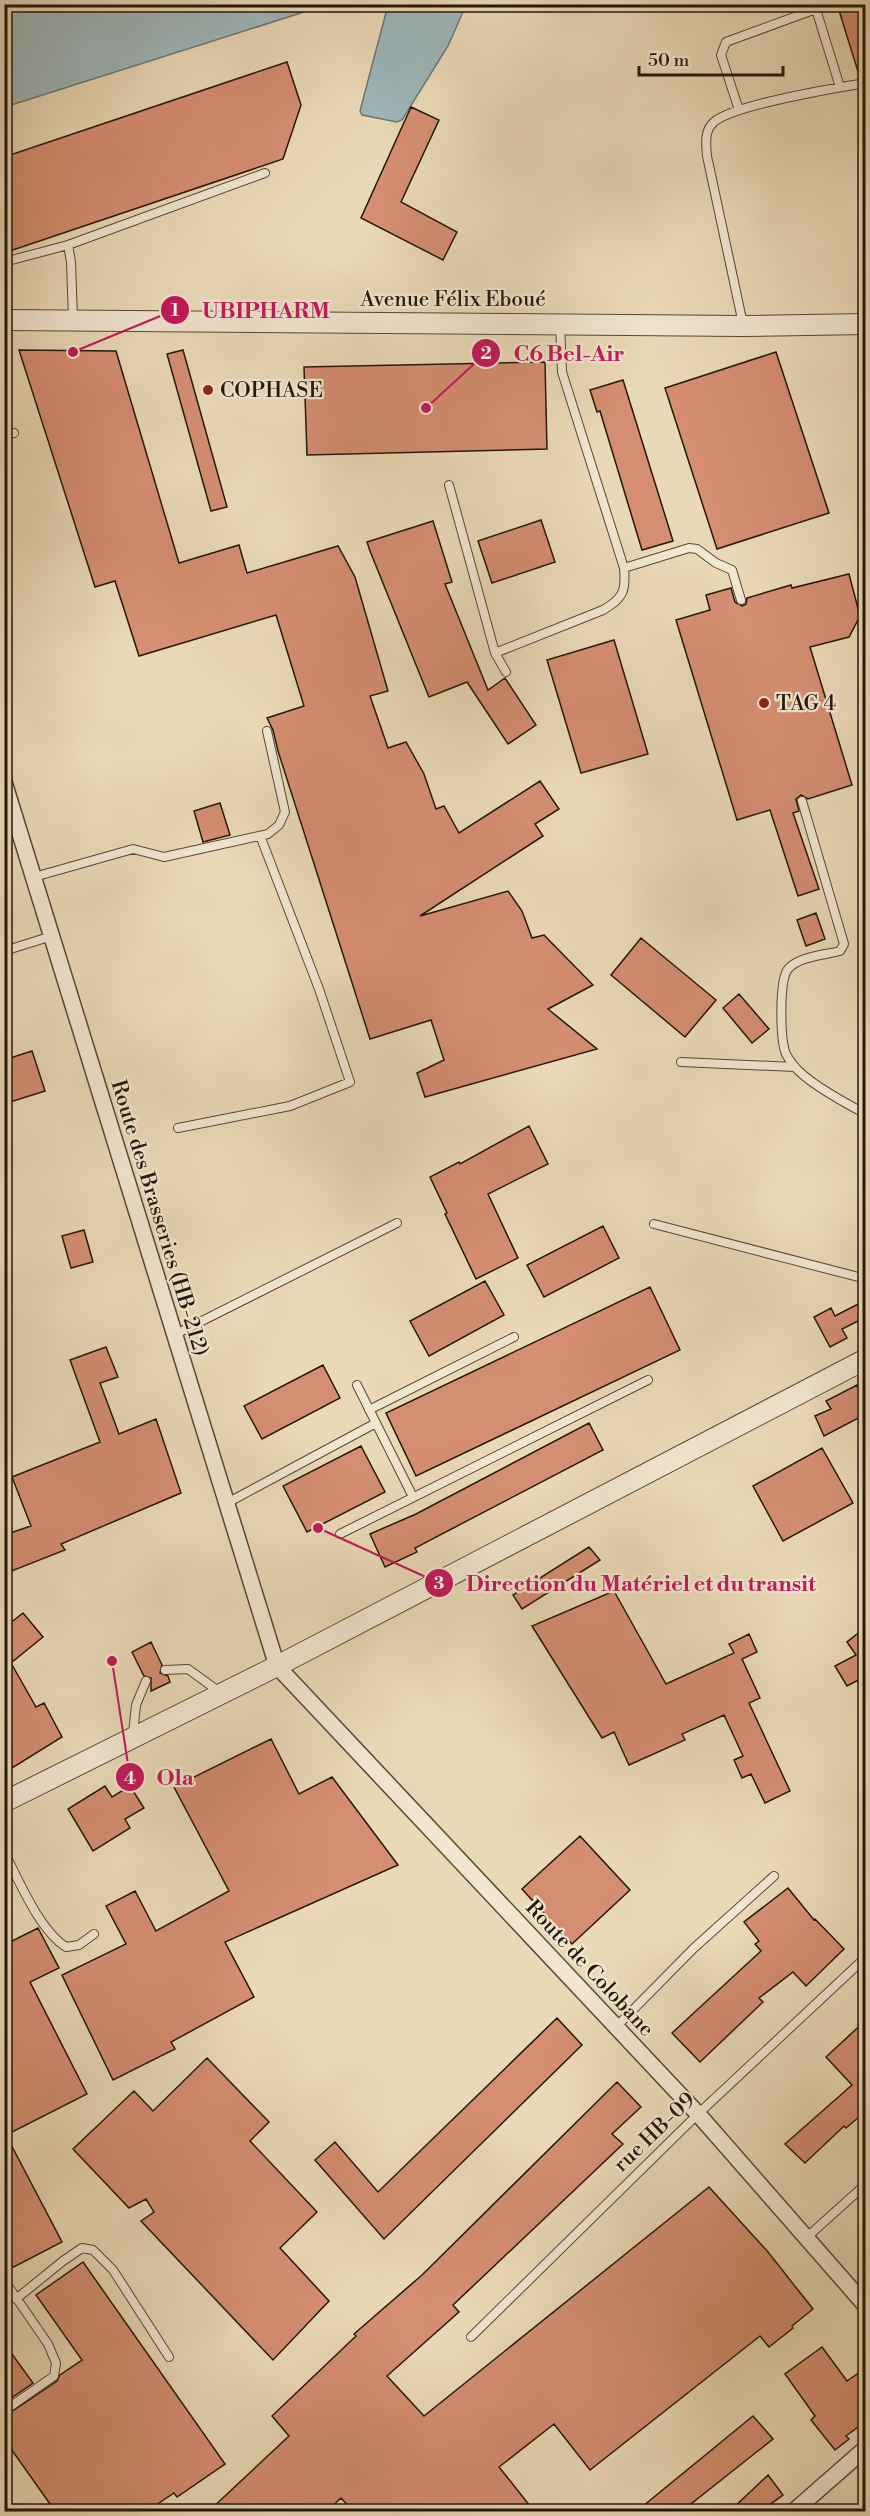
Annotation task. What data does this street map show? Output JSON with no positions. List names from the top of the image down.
{
  "streets": {
    "street": ["Avenue Félix Eboué", "Route des Brasseries (HB-212)", "Route de Colobane"],
    "lane": ["rue HB-09"]
  },
  "crossings": [
    ["Route des Brasseries (HB-212)", "Route de Colobane"],
    ["Route de Colobane", "rue HB-09"]
  ],
  "places": [
    "UBIPHARM",
    "COPHASE",
    "C6 Bel-Air",
    "TAG 4",
    "Direction du Matériel et du transit",
    "Ola"
  ],
  "scale_bar": "50 m"
}
